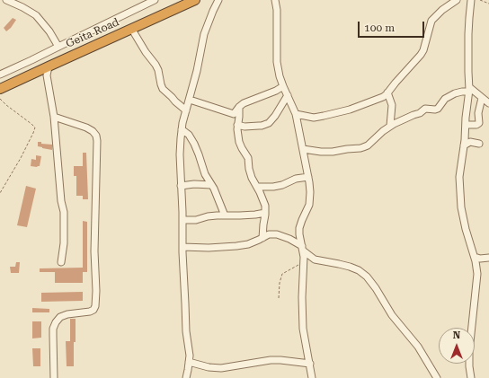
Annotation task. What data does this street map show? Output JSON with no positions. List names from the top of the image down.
{
  "streets": {
    "highway": ["Geita Road"]
  },
  "scale_bar": "100 m",
  "north": "top"
}
